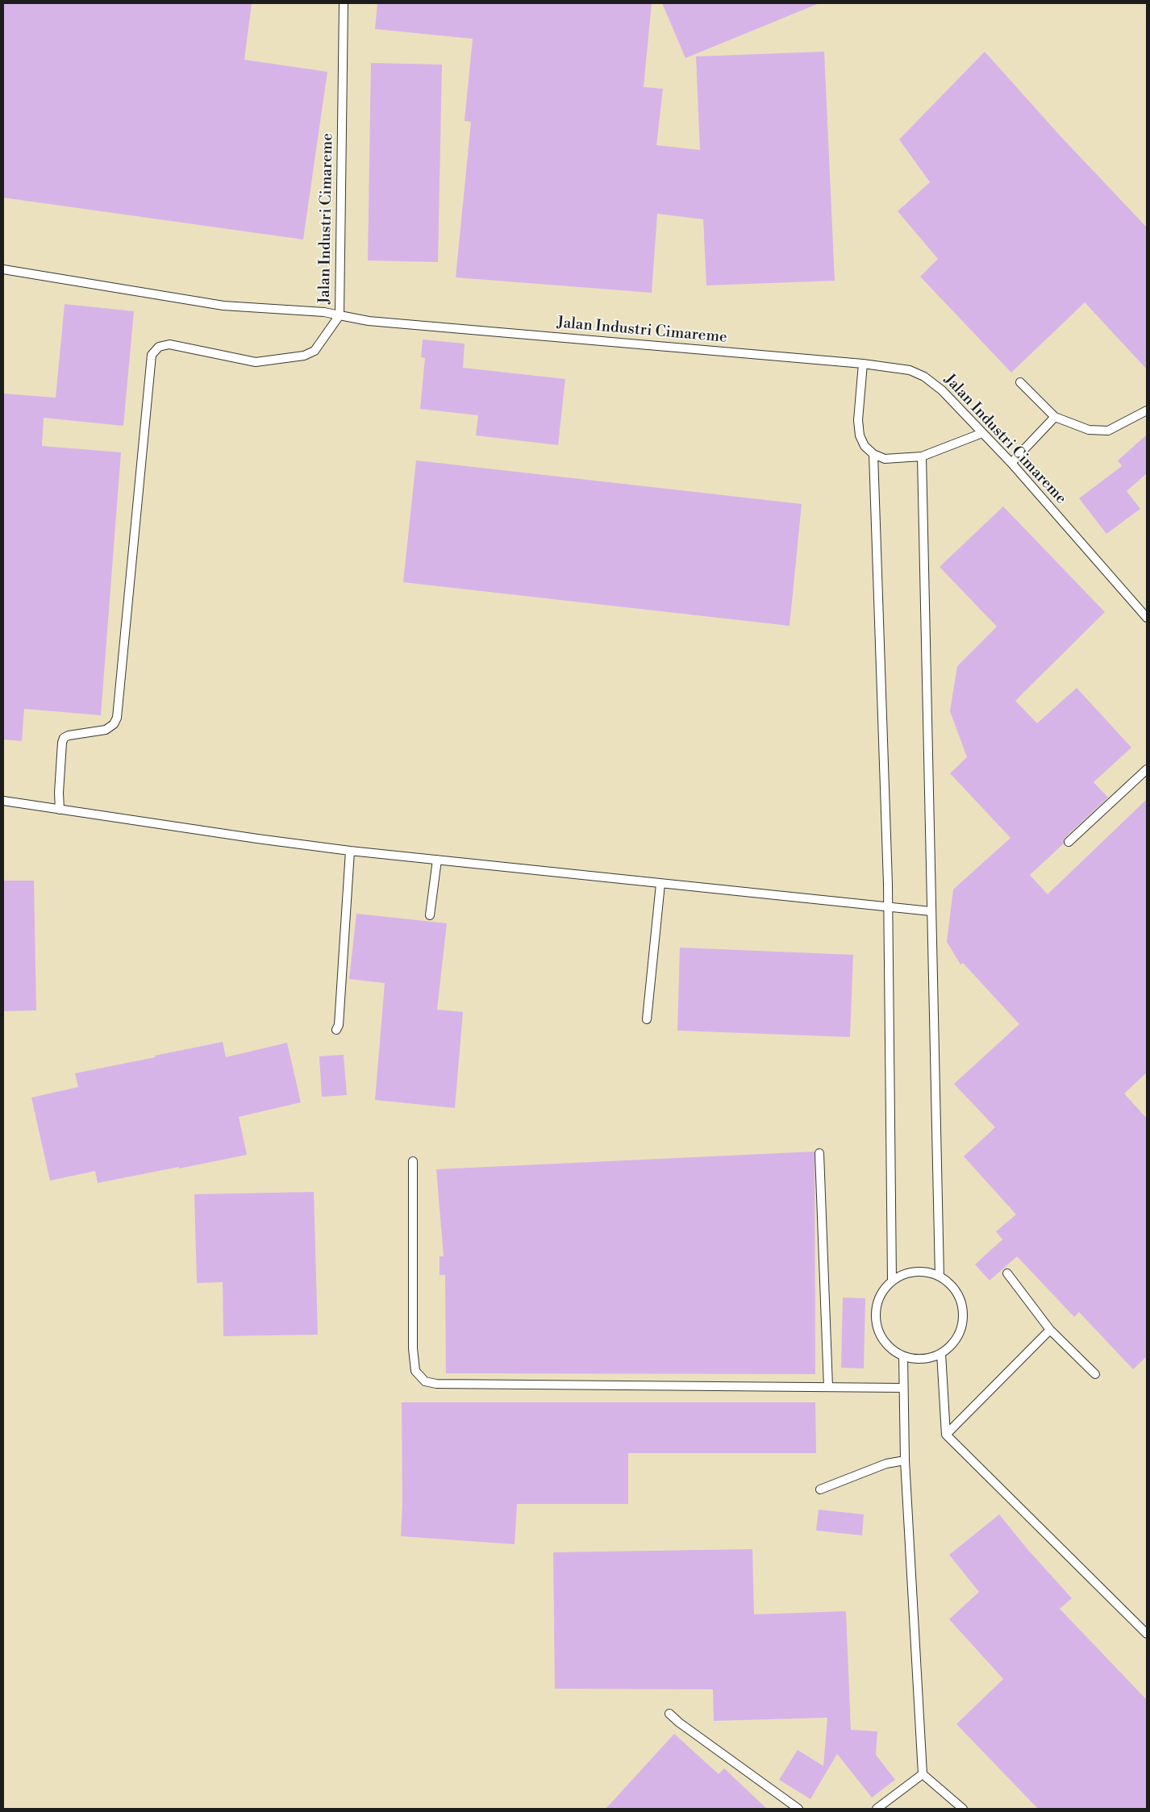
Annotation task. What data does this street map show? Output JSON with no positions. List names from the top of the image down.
{
  "streets": {
    "lane": ["Jalan Industri Cimareme"]
  }
}
